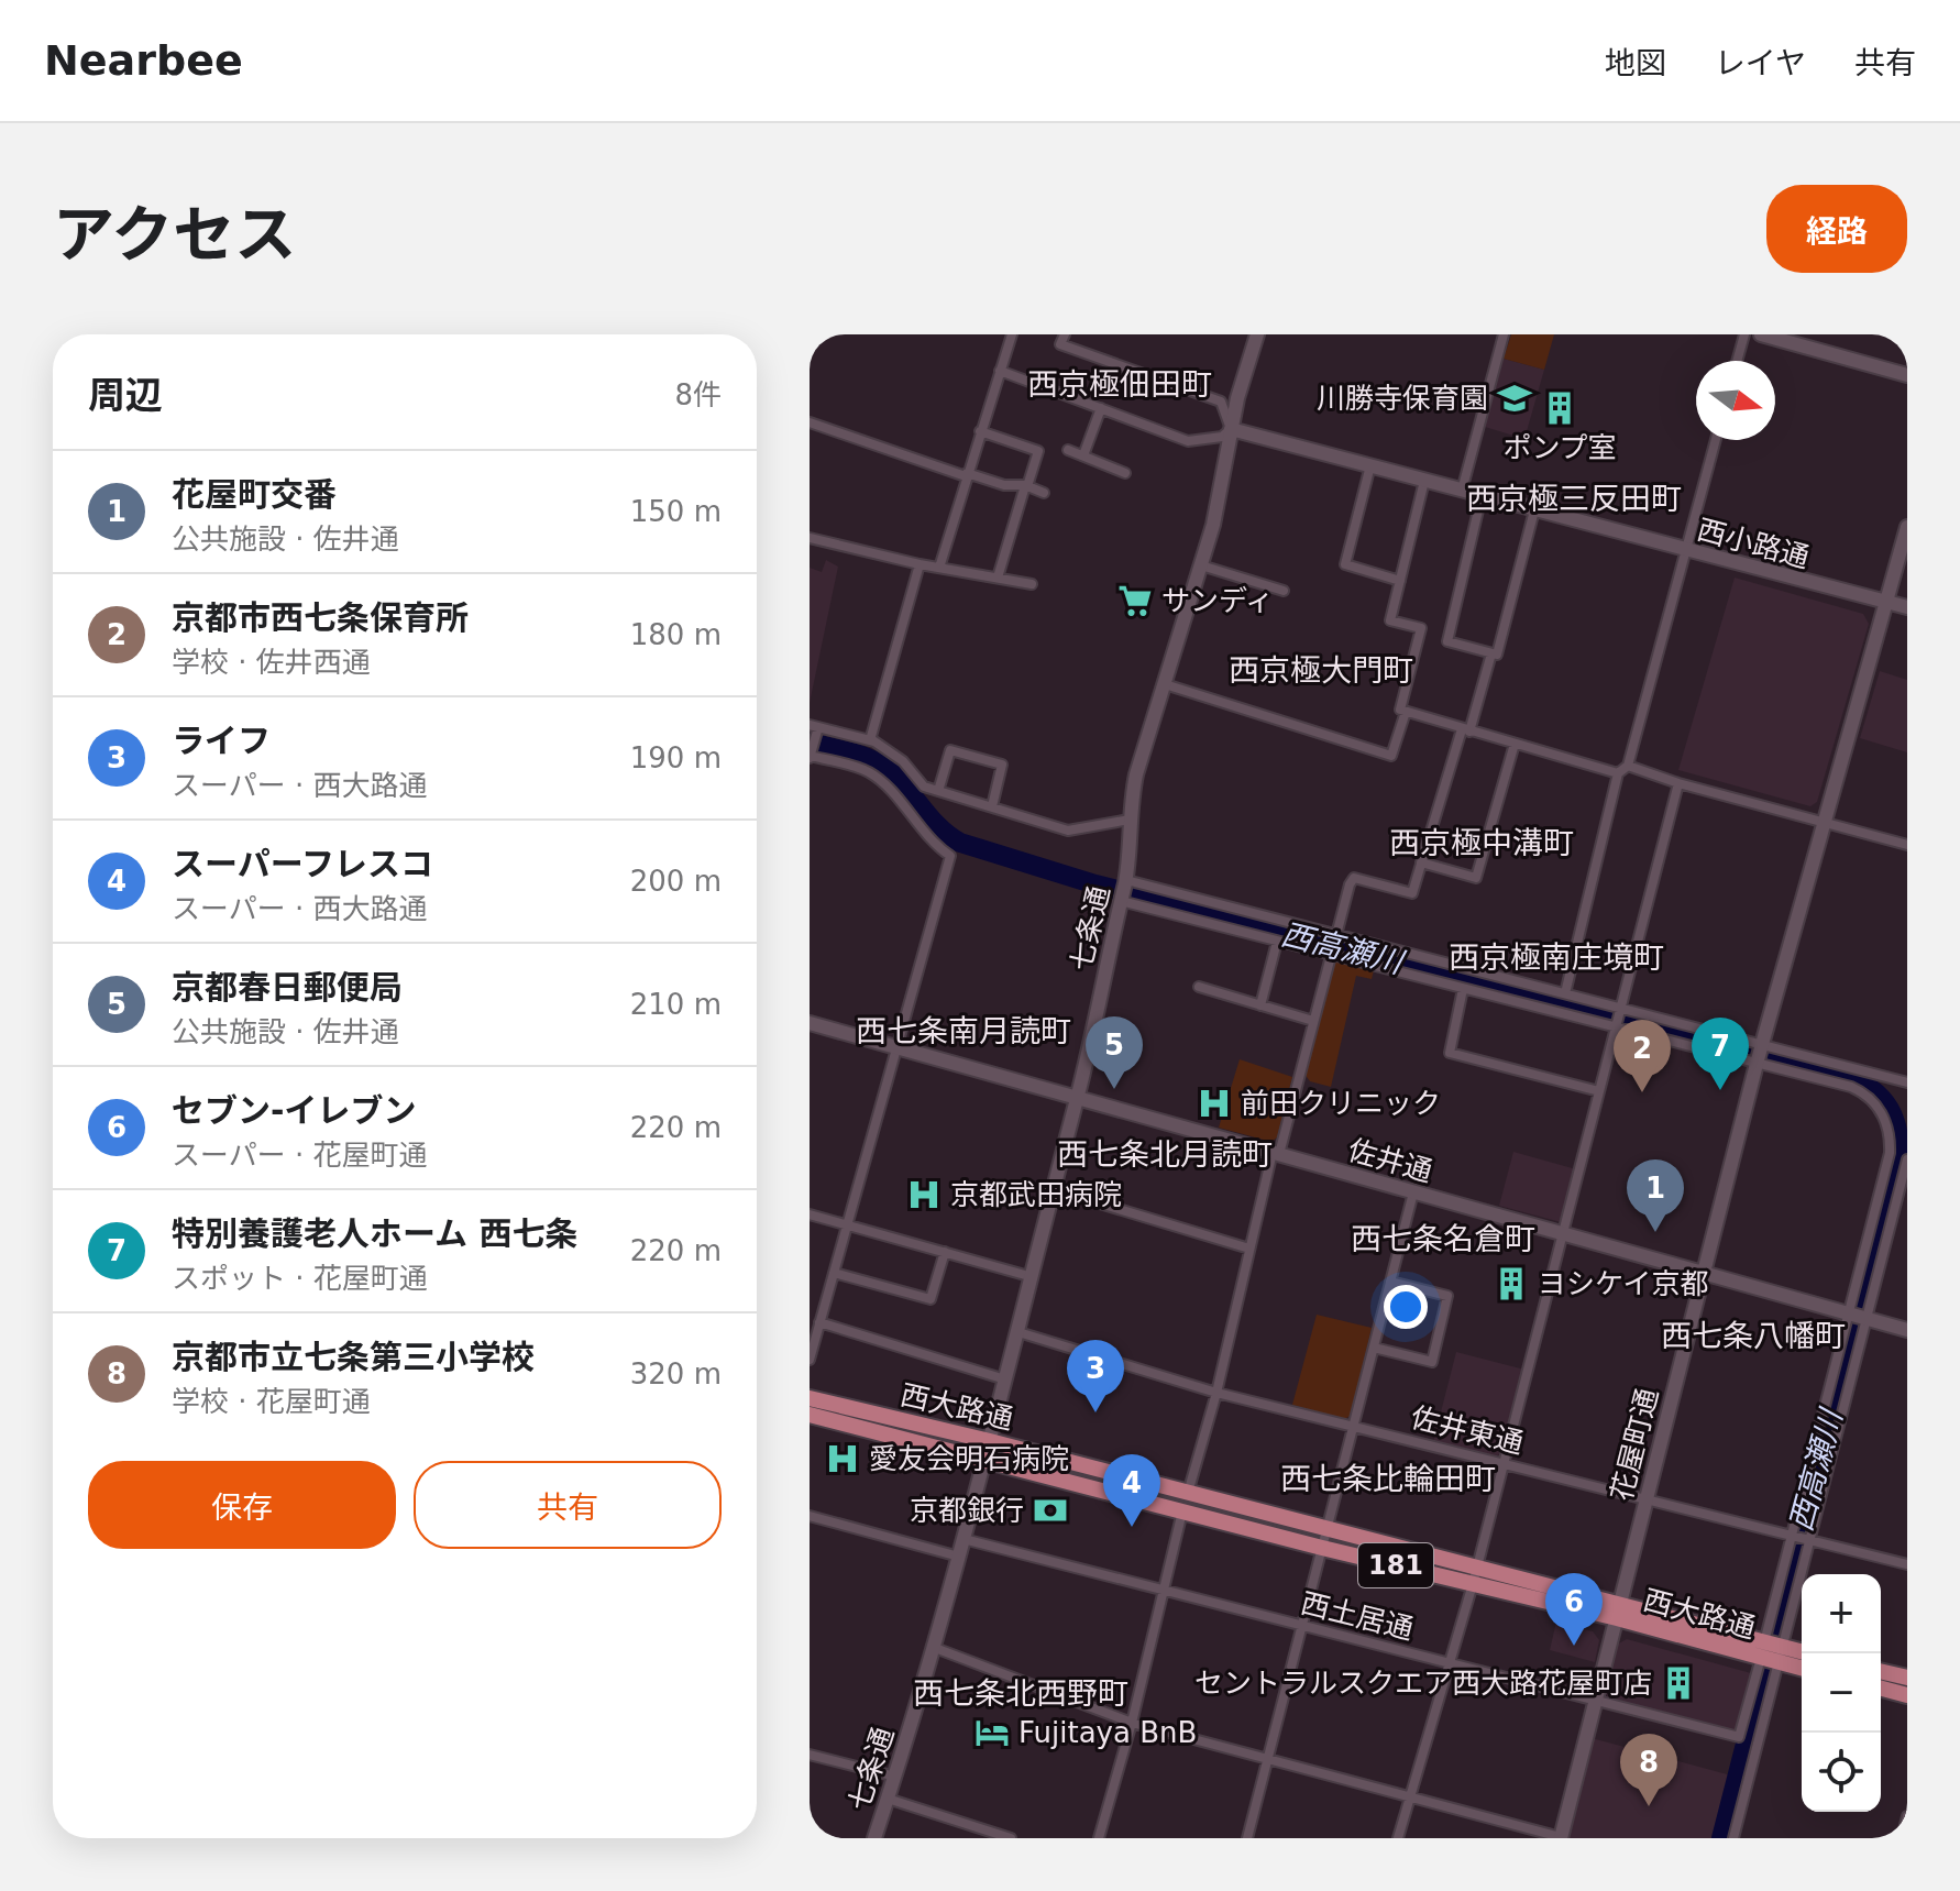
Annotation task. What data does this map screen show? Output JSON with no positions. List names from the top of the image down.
{
  "streets": {
    "main road": ["西大路通", "181"],
    "street": [
      "西小路通",
      "七条通",
      "佐井通",
      "佐井東通",
      "花屋町通",
      "西土居通"
    ]
  },
  "crossings": [
    ["西小路通", "七条通"],
    ["西小路通", "花屋町通"],
    ["七条通", "佐井通"],
    ["七条通", "西大路通"],
    ["七条通", "佐井東通"],
    ["七条通", "西土居通"],
    ["佐井通", "花屋町通"],
    ["西大路通", "花屋町通"],
    ["西大路通", "西土居通"],
    ["佐井東通", "花屋町通"],
    ["花屋町通", "西土居通"]
  ],
  "districts": [
    "西京極佃田町",
    "西京極三反田町",
    "西京極大門町",
    "西京極中溝町",
    "西京極南庄境町",
    "西七条南月読町",
    "西七条北月読町",
    "西七条名倉町",
    "西七条八幡町",
    "西七条比輪田町",
    "西七条北西野町"
  ],
  "water": ["西高瀬川"],
  "places": {
    "school or university": ["川勝寺保育園"],
    "building": ["ポンプ室", "ヨシケイ京都", "セントラルスクエア西大路花屋町店"],
    "supermarket": ["サンディ"],
    "hospital": ["前田クリニック", "京都武田病院", "愛友会明石病院"],
    "bank": ["京都銀行"],
    "hotel": ["Fujitaya BnB"]
  },
  "north": "right",
  "page": {
    "header": "Nearbee",
    "nav": ["地図", "レイヤ", "共有"],
    "title": "アクセス",
    "buttons": [
      "経路",
      ["保存", "共有"]
    ],
    "heading": ["周辺", "8件"],
    "list": [
      {
        "mark": "1",
        "name": "花屋町交番",
        "note": "公共施設 · 佐井通",
        "value": "150 m"
      },
      {
        "mark": "2",
        "name": "京都市西七条保育所",
        "note": "学校 · 佐井西通",
        "value": "180 m"
      },
      {
        "mark": "3",
        "name": "ライフ",
        "note": "スーパー · 西大路通",
        "value": "190 m"
      },
      {
        "mark": "4",
        "name": "スーパーフレスコ",
        "note": "スーパー · 西大路通",
        "value": "200 m"
      },
      {
        "mark": "5",
        "name": "京都春日郵便局",
        "note": "公共施設 · 佐井通",
        "value": "210 m"
      },
      {
        "mark": "6",
        "name": "セブン-イレブン",
        "note": "スーパー · 花屋町通",
        "value": "220 m"
      },
      {
        "mark": "7",
        "name": "特別養護老人ホーム 西七条",
        "note": "スポット · 花屋町通",
        "value": "220 m"
      },
      {
        "mark": "8",
        "name": "京都市立七条第三小学校",
        "note": "学校 · 花屋町通",
        "value": "320 m"
      }
    ],
    "pins": [
      "5",
      "7",
      "2",
      "1",
      "3",
      "4",
      "6",
      "8"
    ],
    "map_buttons": ["+", "−"]
  }
}
